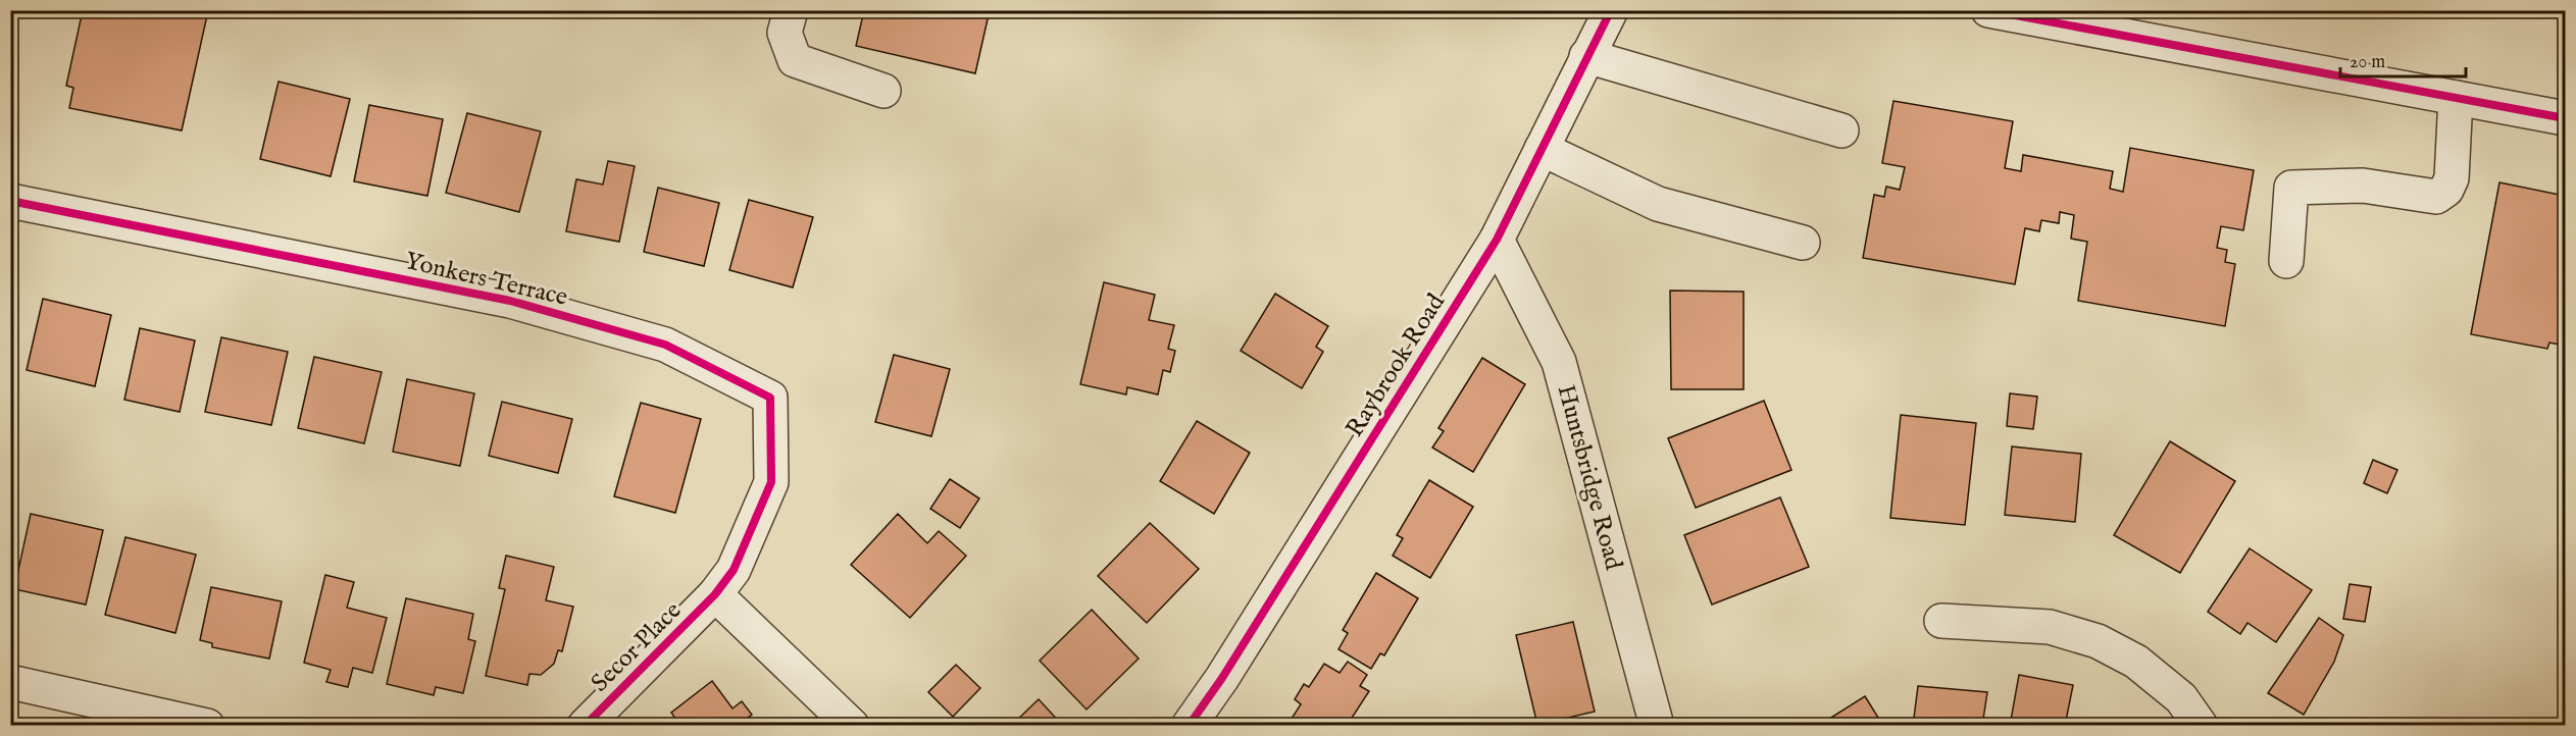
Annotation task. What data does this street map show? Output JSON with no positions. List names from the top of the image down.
{
  "streets": {
    "street": [
      "Yonkers Terrace",
      "Raybrook Road",
      "Huntsbridge Road",
      "Secor Place"
    ]
  },
  "crossings": [
    ["Yonkers Terrace", "Secor Place"],
    ["Raybrook Road", "Huntsbridge Road"]
  ],
  "scale_bar": "20 m"
}
